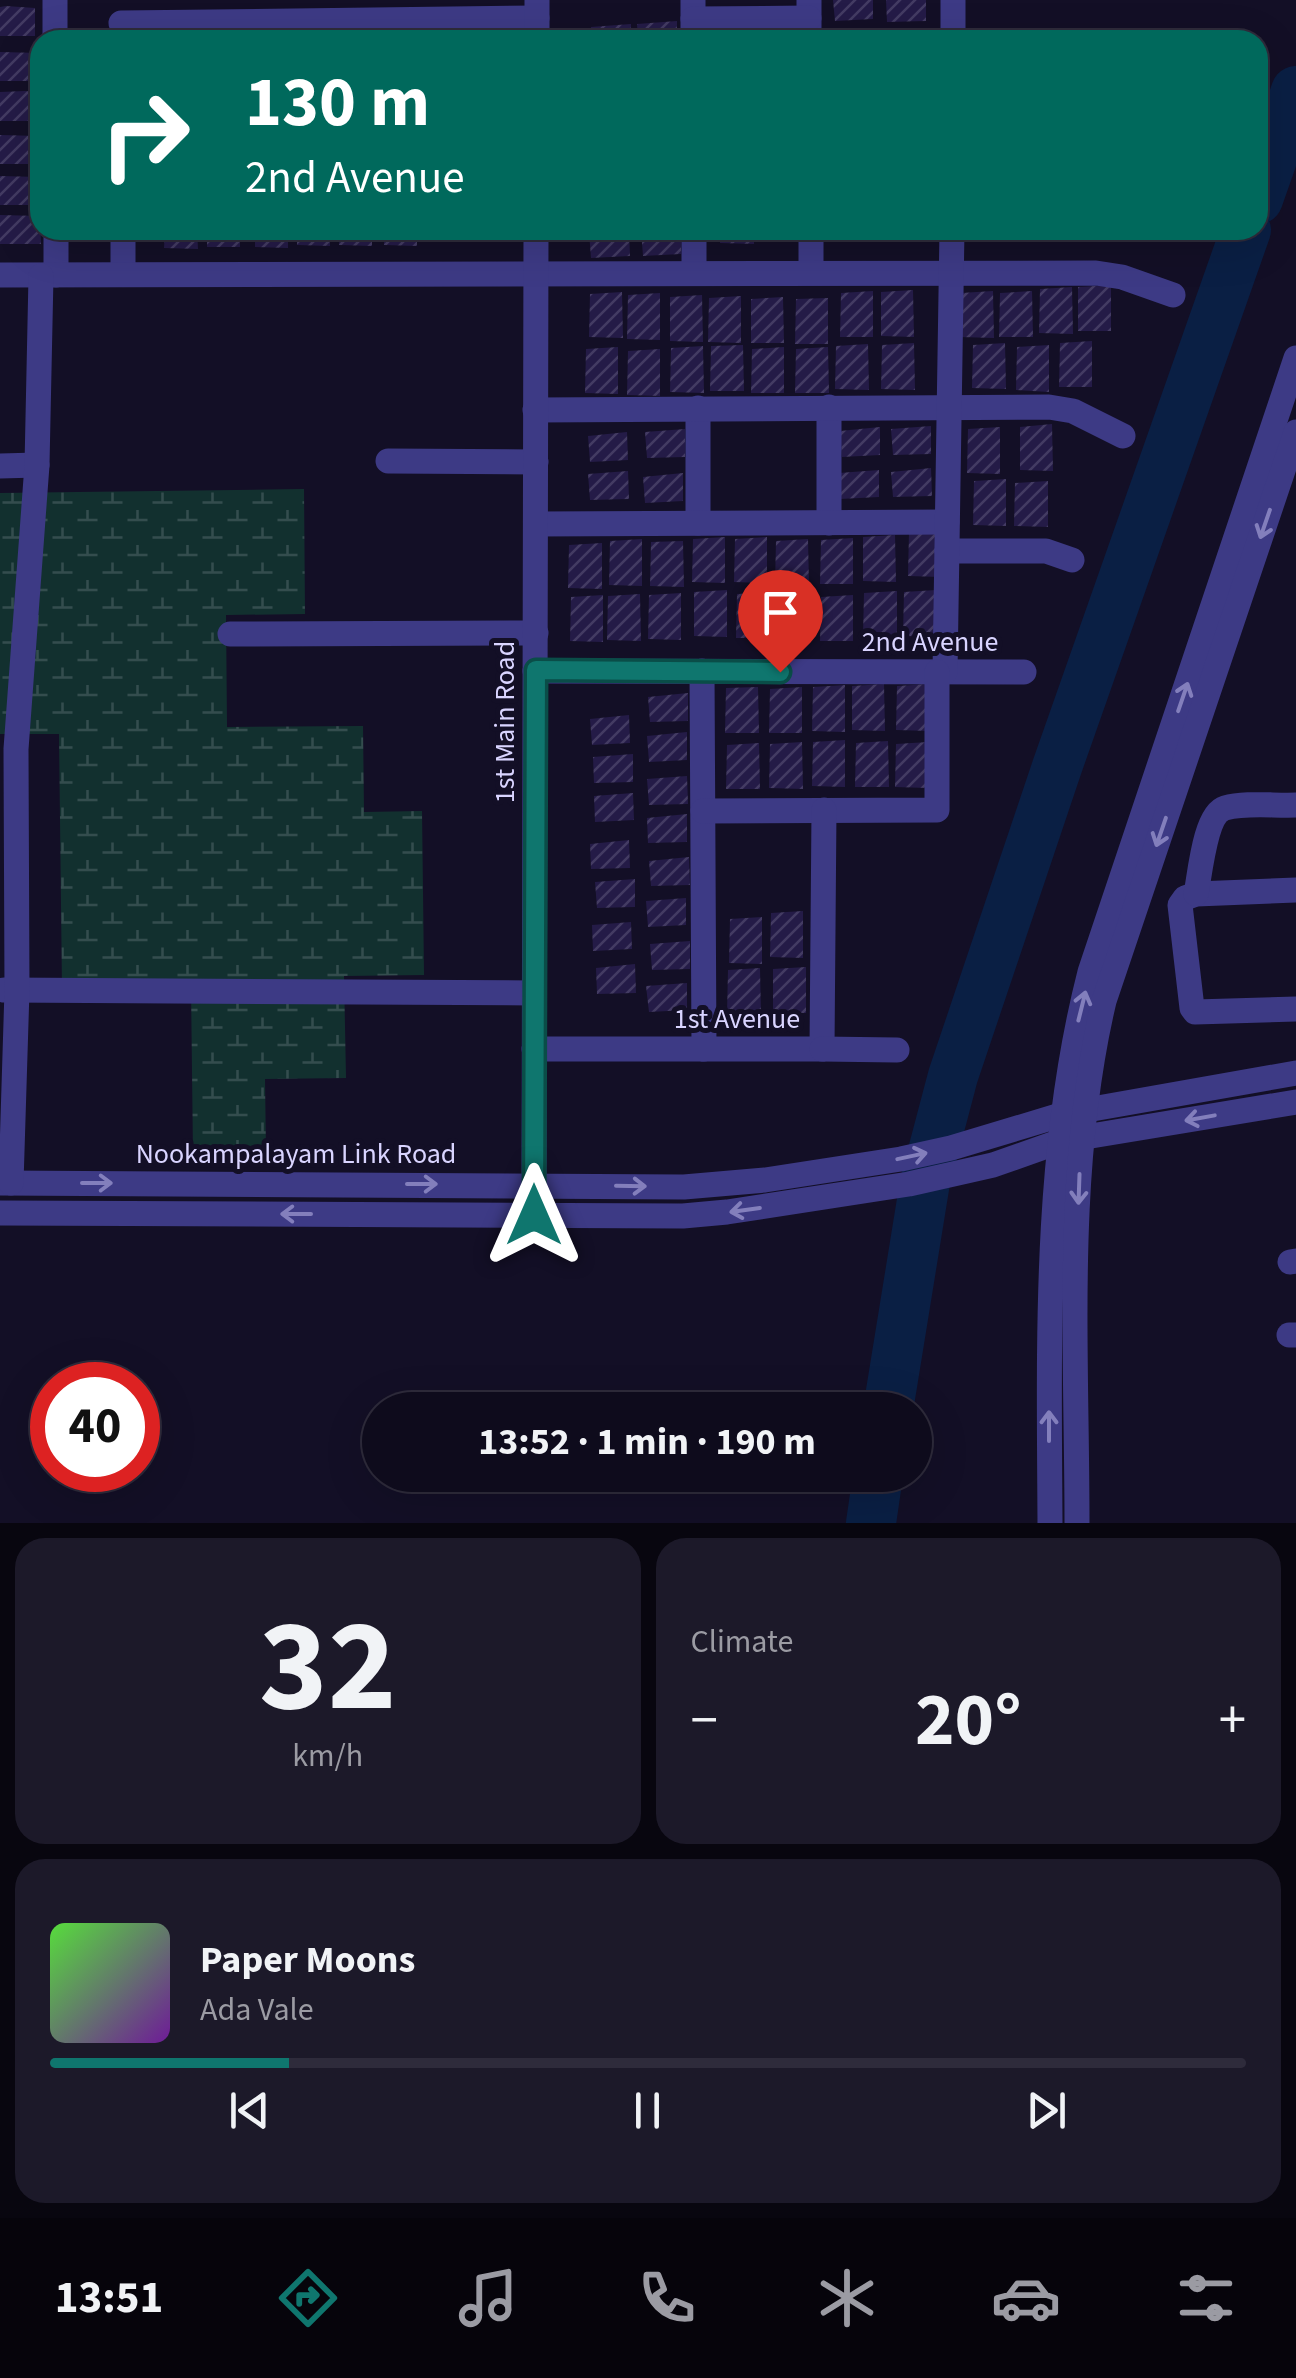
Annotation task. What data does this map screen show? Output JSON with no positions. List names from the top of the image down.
{
  "streets": {
    "street": [
      "2nd Avenue",
      "1st Main Road",
      "1st Avenue",
      "Nookampalayam Link Road"
    ]
  },
  "crossings": [
    ["2nd Avenue", "1st Main Road"],
    ["1st Main Road", "1st Avenue"],
    ["1st Main Road", "Nookampalayam Link Road"]
  ],
  "page": {
    "turn": ["130 m", "2nd Avenue"],
    "limit": "40",
    "trip": "13:52 · 1 min · 190 m",
    "tile": [
      ["32", "km/h"],
      "Climate"
    ],
    "heat": ["−", "20°", "+"],
    "song": ["Paper Moons", "Ada Vale"],
    "tabs": "13:51"
  }
}
